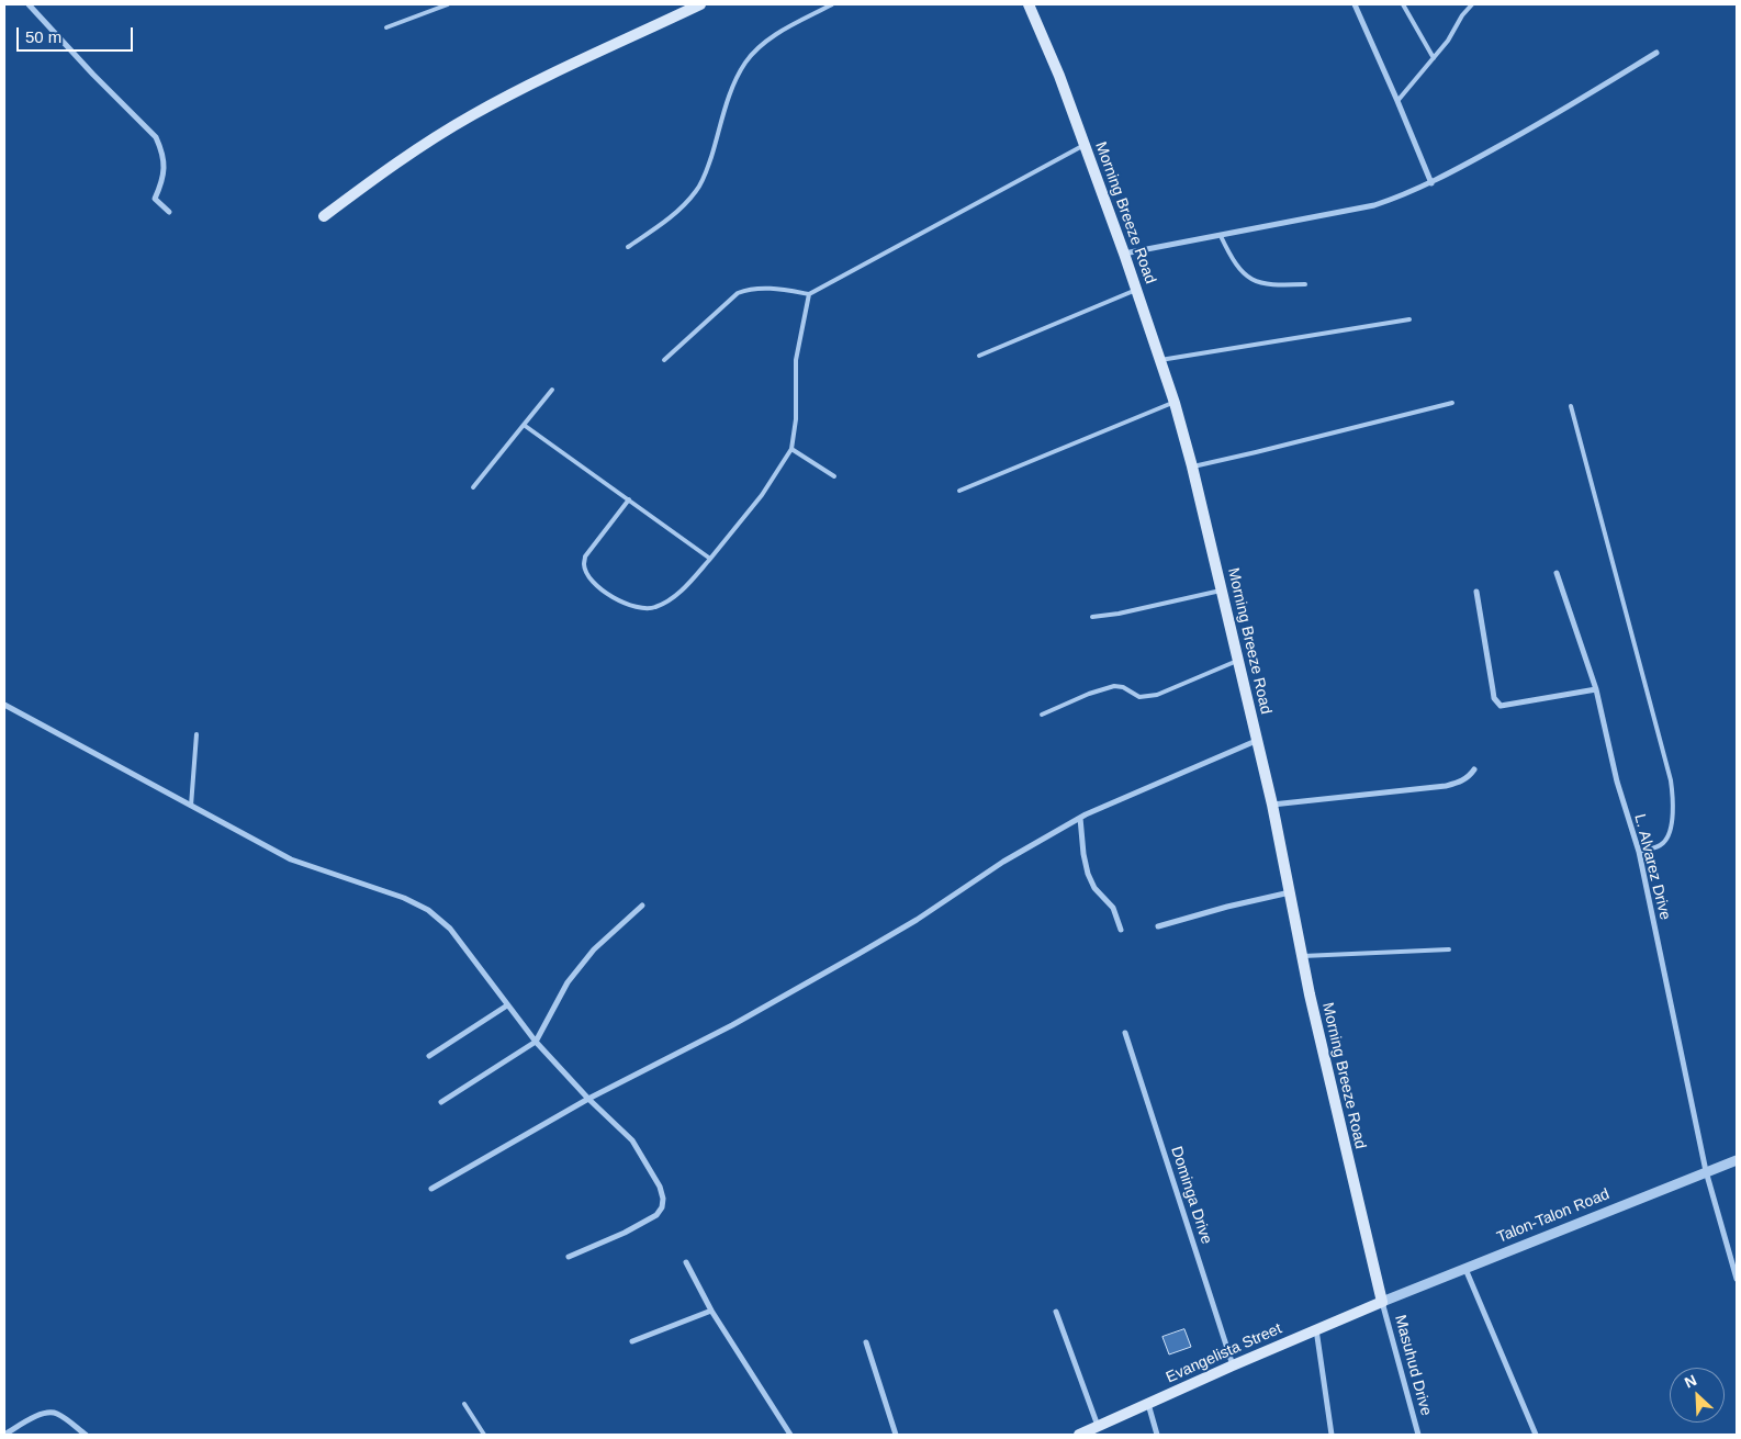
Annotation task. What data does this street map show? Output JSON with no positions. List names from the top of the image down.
{
  "streets": {
    "main road": ["Morning Breeze Road", "Evangelista Street"],
    "street": [
      "L. Alvarez Drive",
      "Dominga Drive",
      "Talon-Talon Road",
      "Masuhud Drive"
    ]
  },
  "crossings": [
    ["Morning Breeze Road", "Talon-Talon Road"],
    ["Morning Breeze Road", "Evangelista Street"],
    ["Morning Breeze Road", "Masuhud Drive"],
    ["L. Alvarez Drive", "Talon-Talon Road"],
    ["Dominga Drive", "Evangelista Street"],
    ["Talon-Talon Road", "Evangelista Street"],
    ["Talon-Talon Road", "Masuhud Drive"],
    ["Evangelista Street", "Masuhud Drive"]
  ],
  "scale_bar": "50 m",
  "north": "top left"
}
